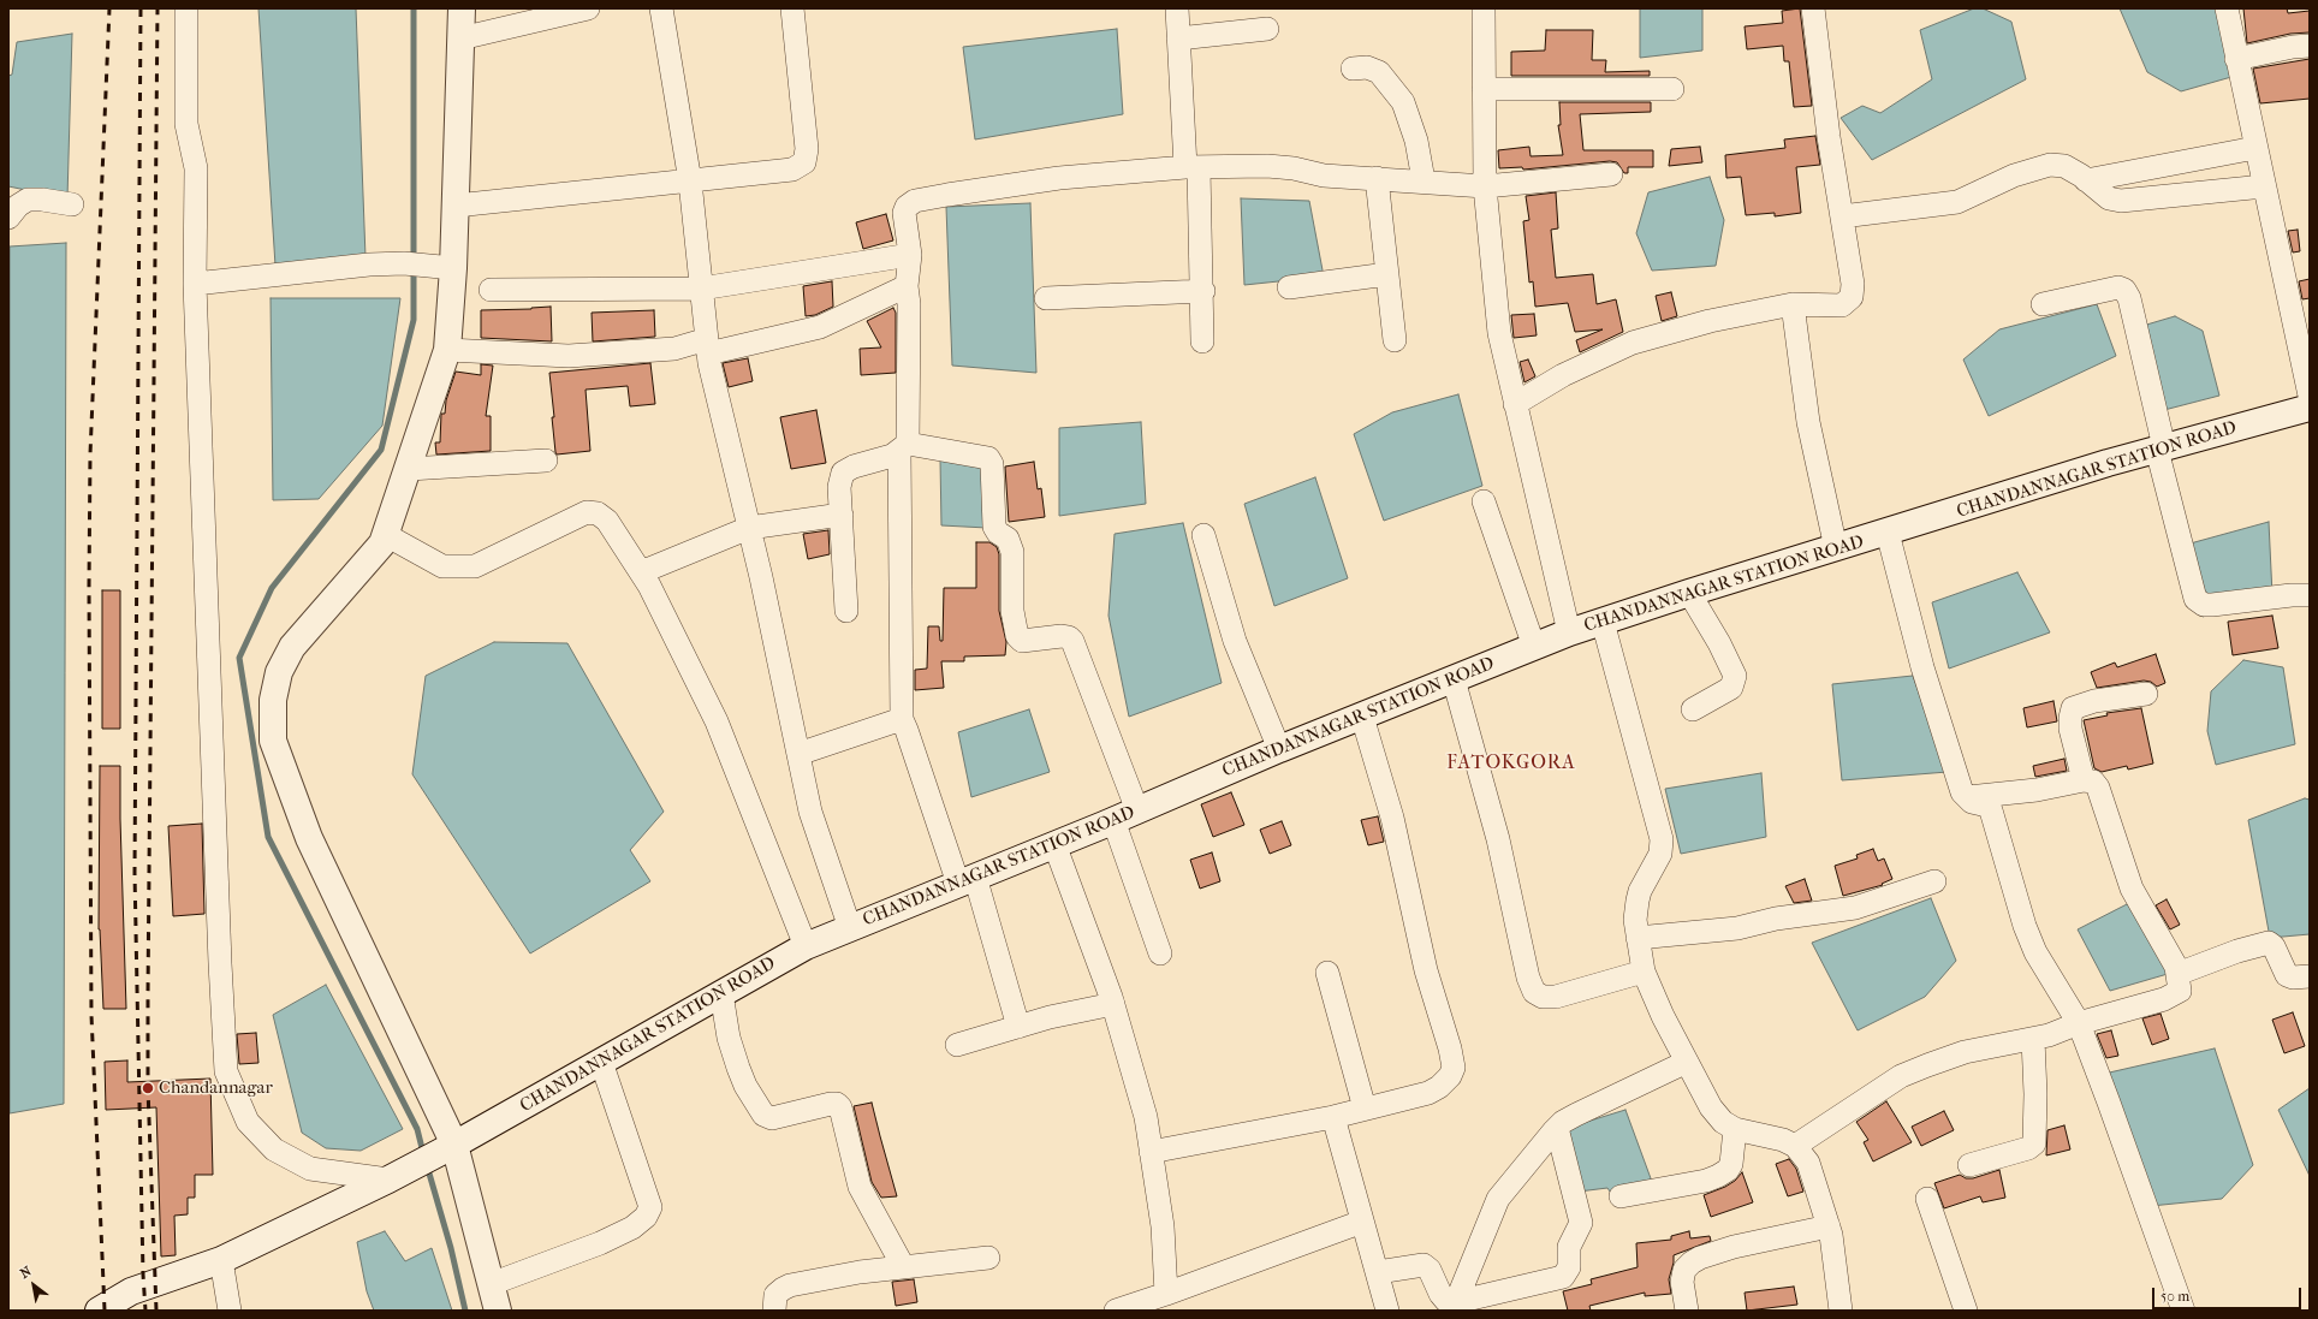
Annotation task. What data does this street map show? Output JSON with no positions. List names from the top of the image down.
{
  "streets": {
    "main road": ["CHANDANNAGAR STATION ROAD"]
  },
  "districts": ["FATOKGORA"],
  "places": ["Chandannagar"],
  "scale_bar": "50 m",
  "north": "top left"
}
